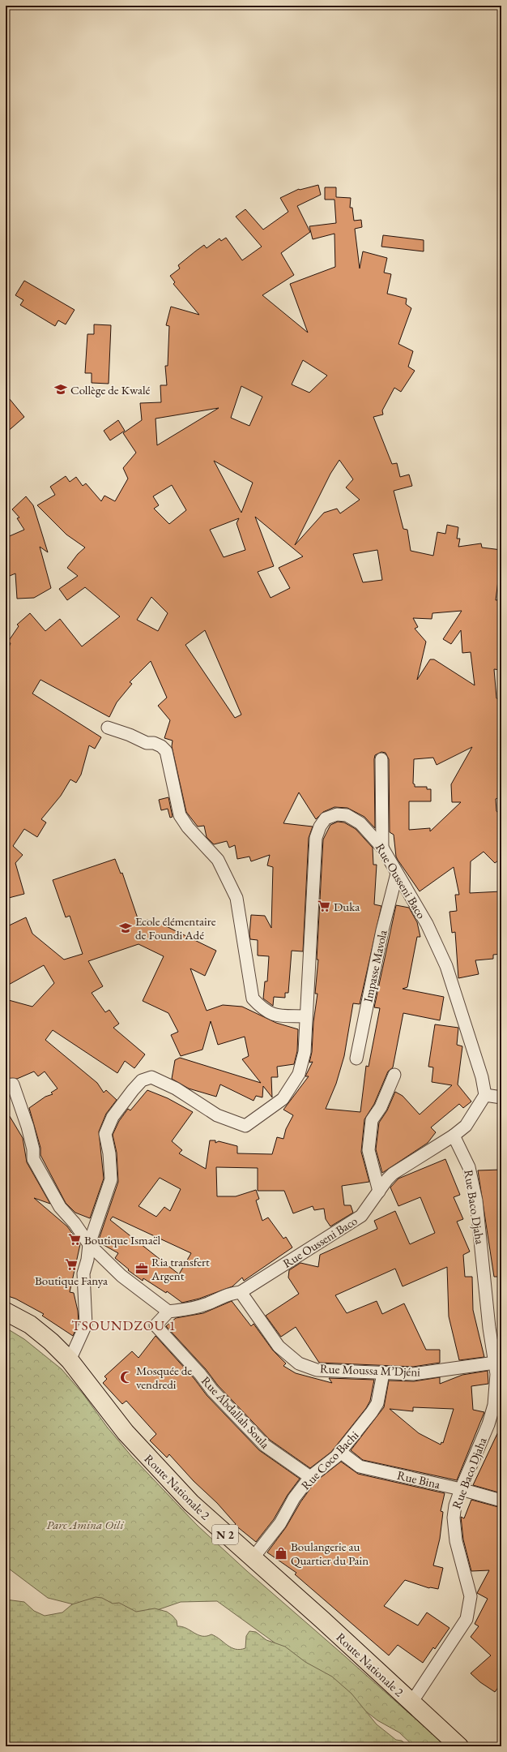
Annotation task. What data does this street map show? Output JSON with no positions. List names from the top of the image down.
{
  "streets": {
    "main road": ["Route Nationale 2", "N 2"],
    "street": [
      "Rue Ousseni Baco",
      "Impasse Mavola",
      "Rue Baco Djaha",
      "Rue Moussa M’Djéni",
      "Rue Abdallah Soula",
      "Rue Coco Bachi",
      "Rue Bina"
    ]
  },
  "crossings": [
    ["Rue Ousseni Baco", "Impasse Mavola"],
    ["Rue Ousseni Baco", "Rue Baco Djaha"],
    ["Rue Ousseni Baco", "Rue Moussa M’Djéni"],
    ["Rue Ousseni Baco", "Rue Abdallah Soula"],
    ["Rue Ousseni Baco", "Route Nationale 2"],
    ["Rue Baco Djaha", "Rue Moussa M’Djéni"],
    ["Rue Baco Djaha", "Rue Bina"],
    ["Rue Baco Djaha", "Route Nationale 2"],
    ["Rue Moussa M’Djéni", "Rue Coco Bachi"],
    ["Rue Abdallah Soula", "Rue Coco Bachi"],
    ["Rue Coco Bachi", "Rue Bina"],
    ["Rue Coco Bachi", "Route Nationale 2"]
  ],
  "districts": ["TSOUNDZOU 1"],
  "parks": ["Parc Amina Oili"],
  "places": {
    "school or university": ["Collège de Kwalé", "Ecole élémentaire de Foundi Adé"],
    "supermarket": ["Duka", "Boutique Ismaël", "Boutique Fanya"],
    "office": ["Ria transfert Argent"],
    "mosque": ["Mosquée de vendredi"],
    "shop": ["Boulangerie au Quartier du Pain"]
  }
}
